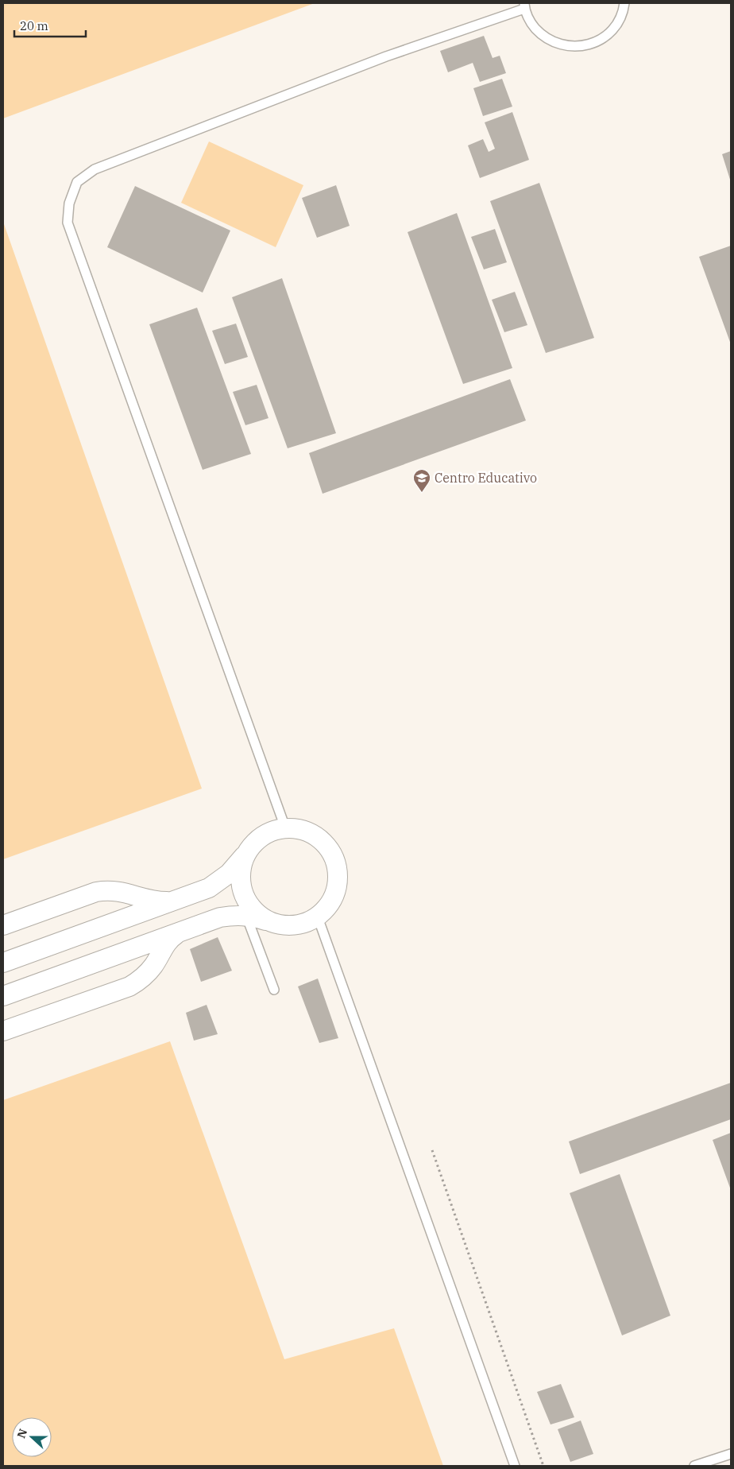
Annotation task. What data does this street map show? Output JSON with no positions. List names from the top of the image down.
{
  "places": {
    "school or university": ["Centro Educativo"]
  },
  "scale_bar": "20 m",
  "north": "left"
}
